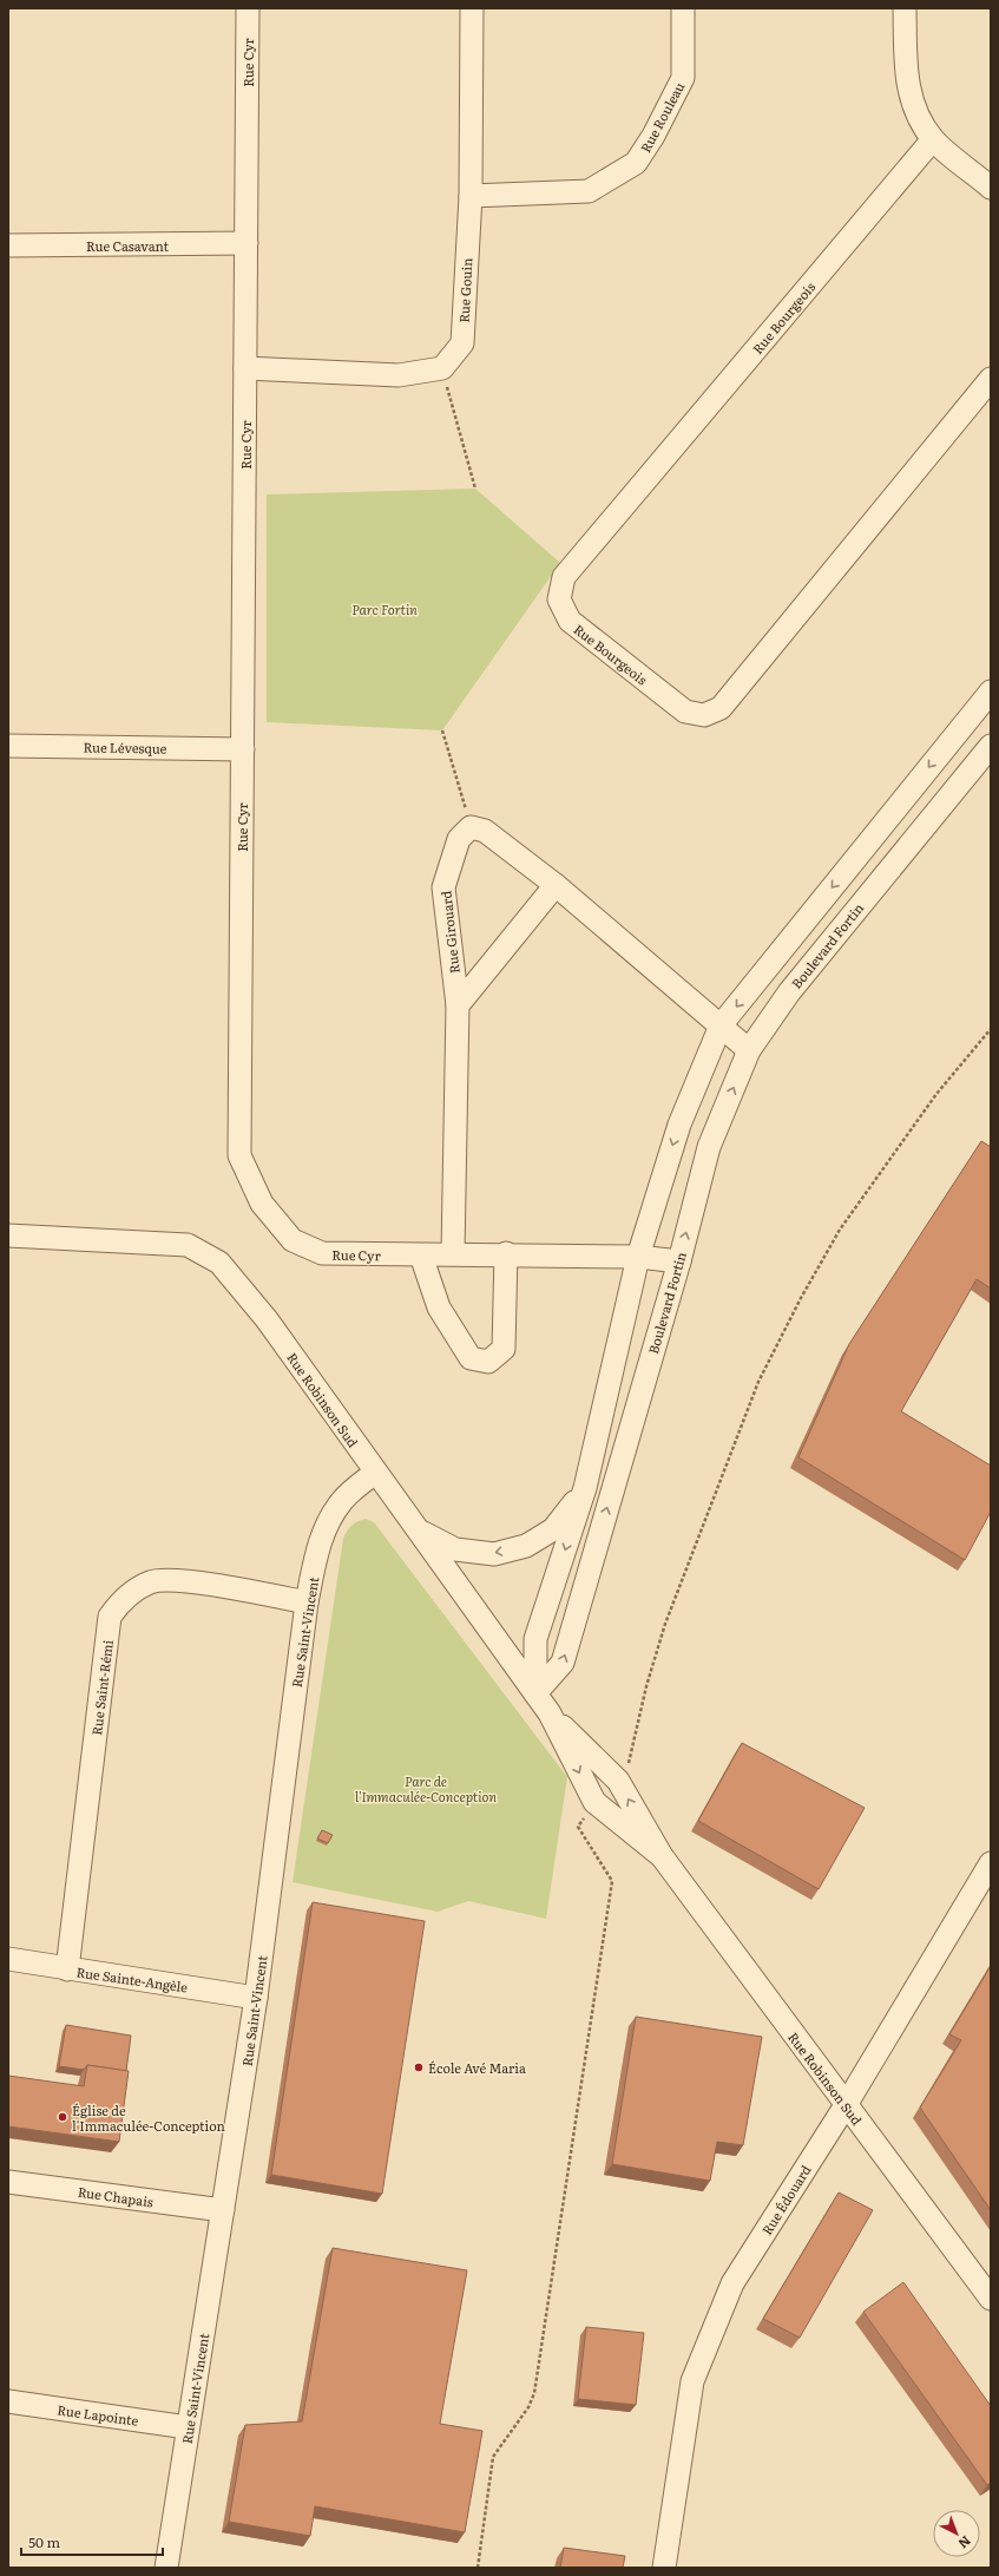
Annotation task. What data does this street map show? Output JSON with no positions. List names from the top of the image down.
{
  "streets": {
    "street": [
      "Rue Cyr",
      "Rue Rouleau",
      "Rue Casavant",
      "Rue Gouin",
      "Rue Bourgeois",
      "Rue Lévesque",
      "Rue Girouard",
      "Boulevard Fortin",
      "Rue Robinson Sud",
      "Rue Saint-Vincent",
      "Rue Saint-Rémi",
      "Rue Sainte-Angèle",
      "Rue Chapais",
      "Rue Édouard",
      "Rue Lapointe"
    ]
  },
  "crossings": [
    ["Rue Cyr", "Rue Casavant"],
    ["Rue Cyr", "Rue Lévesque"],
    ["Rue Cyr", "Rue Girouard"],
    ["Rue Cyr", "Boulevard Fortin"],
    ["Rue Rouleau", "Rue Gouin"],
    ["Boulevard Fortin", "Rue Robinson Sud"],
    ["Rue Robinson Sud", "Rue Saint-Vincent"],
    ["Rue Robinson Sud", "Rue Édouard"],
    ["Rue Saint-Vincent", "Rue Saint-Rémi"],
    ["Rue Saint-Vincent", "Rue Sainte-Angèle"],
    ["Rue Saint-Vincent", "Rue Chapais"],
    ["Rue Saint-Vincent", "Rue Lapointe"],
    ["Rue Saint-Rémi", "Rue Sainte-Angèle"]
  ],
  "parks": ["Parc Fortin", "Parc de l'Immaculée-Conception"],
  "places": ["École Avé Maria", "Église de l'Immaculée-Conception"],
  "scale_bar": "50 m",
  "north": "bottom right"
}
